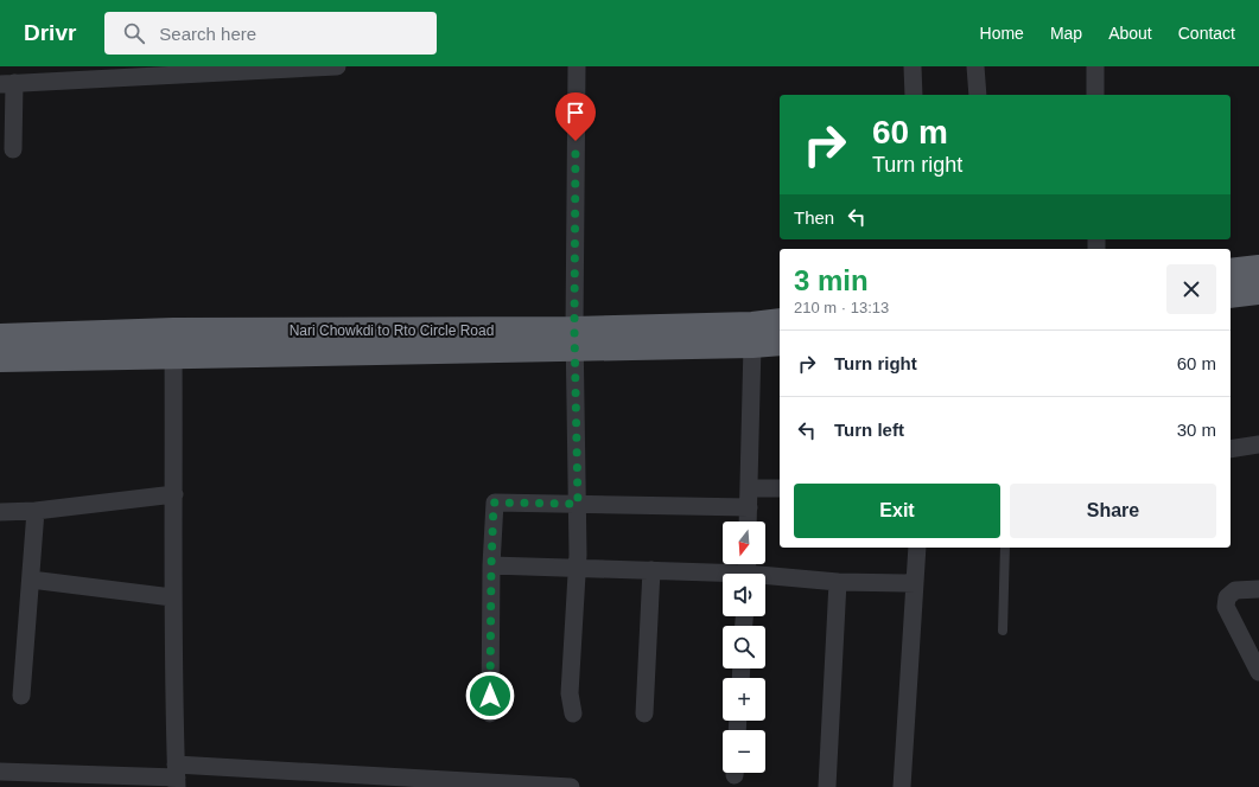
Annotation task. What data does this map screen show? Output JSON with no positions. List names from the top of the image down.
{
  "streets": {
    "highway": ["Nari Chowkdi to Rto Circle Road"]
  },
  "north": "bottom",
  "page": {
    "header": "Drivr",
    "search": "Search here",
    "nav": [
      "Home",
      "Map",
      "About",
      "Contact"
    ],
    "turn": ["60 m", "Turn right"],
    "then": "Then",
    "heading": ["3 min", "210 m · 13:13"],
    "list": [
      {
        "name": "Turn right",
        "value": "60 m"
      },
      {
        "name": "Turn left",
        "value": "30 m"
      }
    ],
    "buttons": ["Exit", "Share"],
    "map_buttons": ["+", "−"]
  }
}
